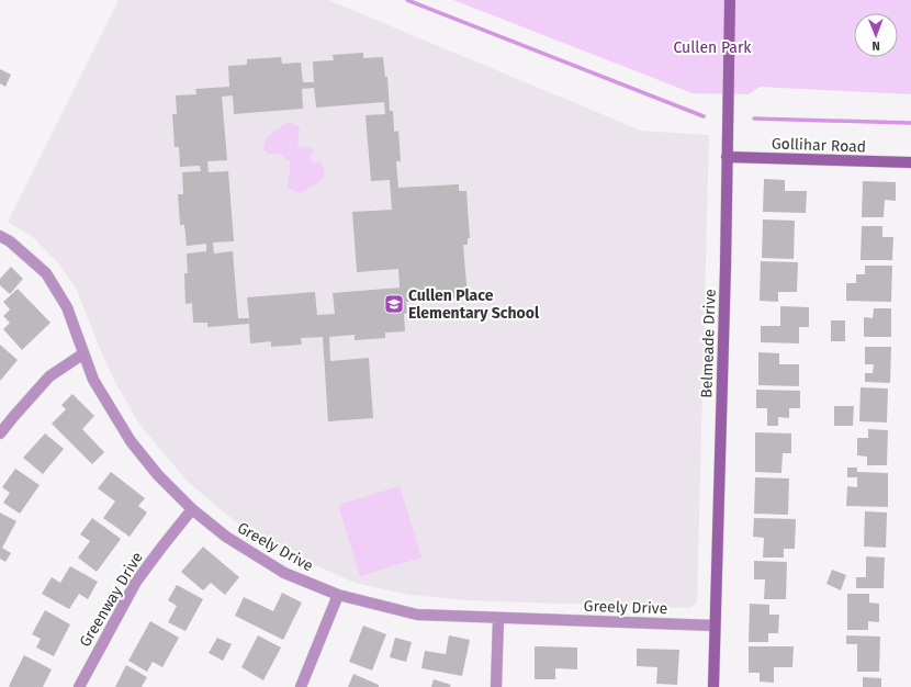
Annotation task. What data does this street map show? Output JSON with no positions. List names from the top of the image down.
{
  "streets": {
    "street": [
      "Gollihar Road",
      "Belmeade Drive",
      "Greely Drive",
      "Greenway Drive"
    ]
  },
  "crossings": [
    ["Gollihar Road", "Belmeade Drive"],
    ["Belmeade Drive", "Greely Drive"],
    ["Greely Drive", "Greenway Drive"]
  ],
  "parks": ["Cullen Park"],
  "places": {
    "school or university": ["Cullen Place Elementary School"]
  },
  "north": "bottom"
}
